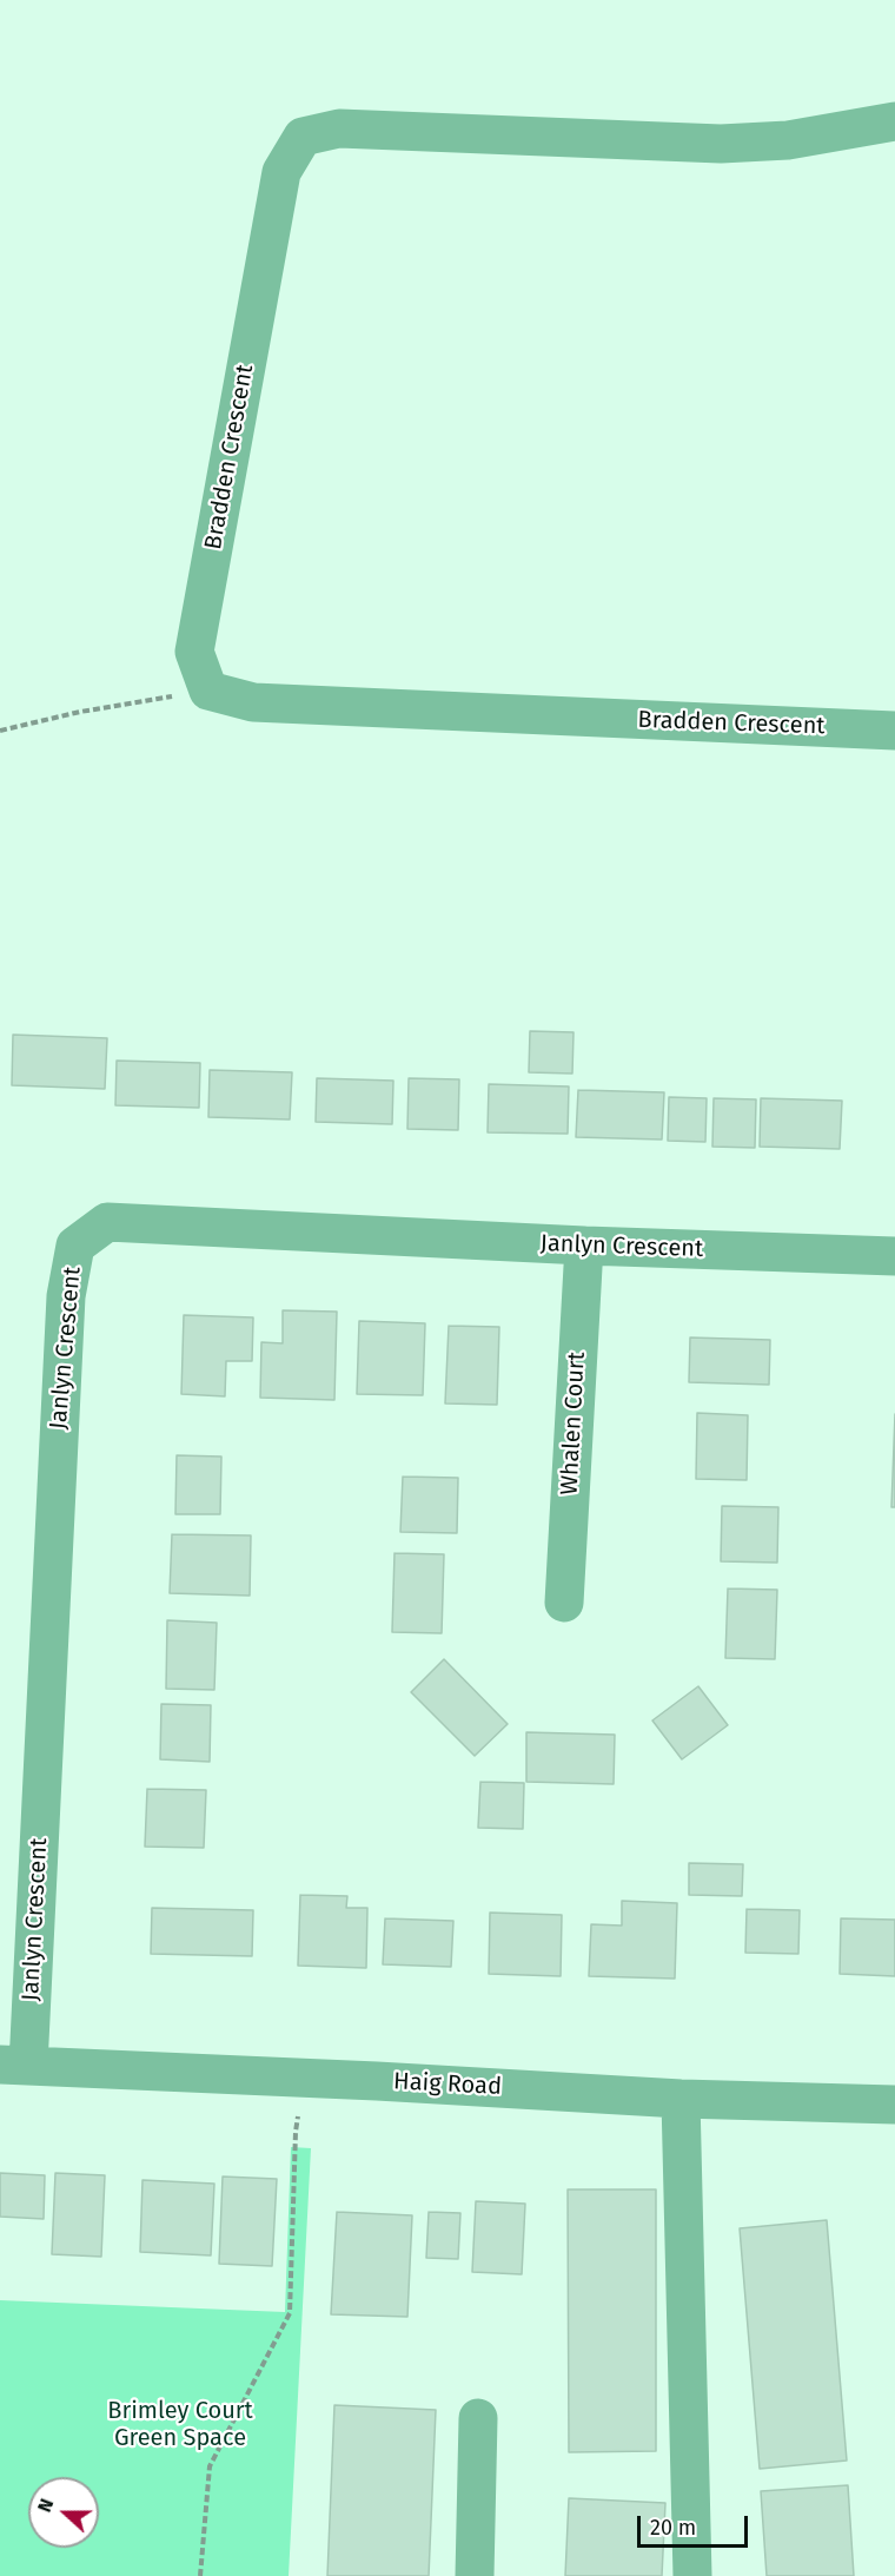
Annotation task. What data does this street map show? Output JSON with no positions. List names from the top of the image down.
{
  "streets": {
    "street": [
      "Bradden Crescent",
      "Janlyn Crescent",
      "Whalen Court",
      "Haig Road"
    ]
  },
  "crossings": [
    ["Janlyn Crescent", "Whalen Court"],
    ["Janlyn Crescent", "Haig Road"]
  ],
  "parks": ["Brimley Court Green Space"],
  "scale_bar": "20 m",
  "north": "left"
}
